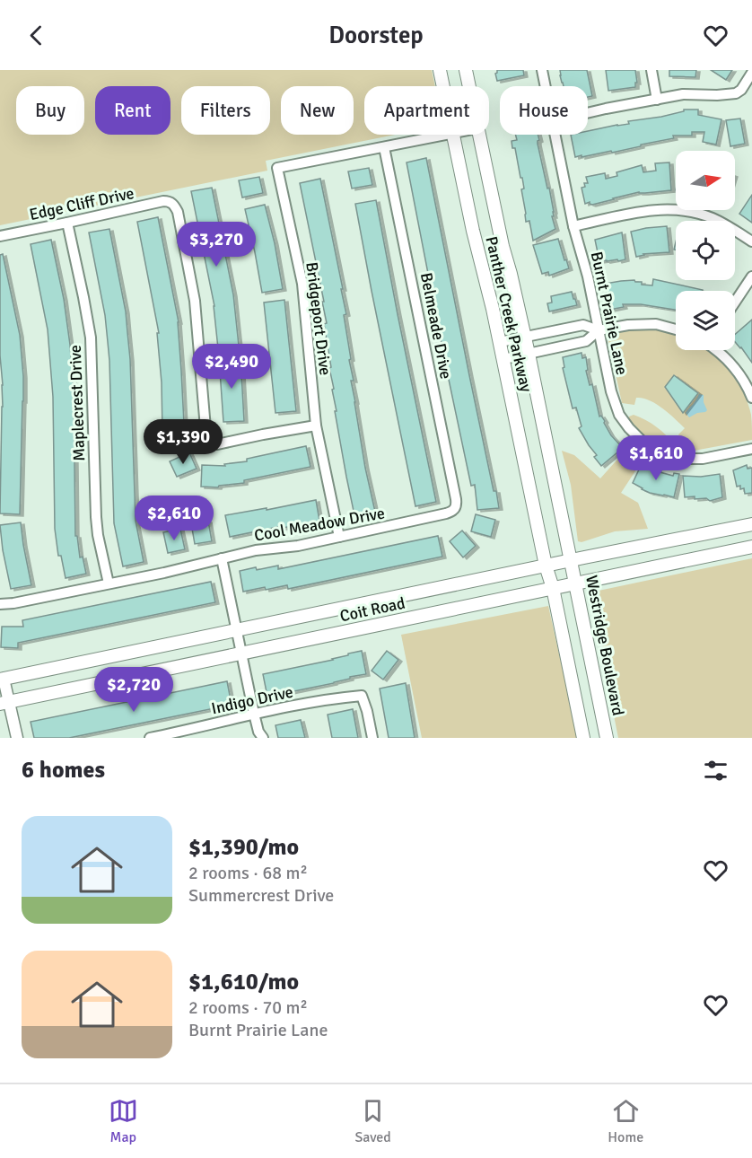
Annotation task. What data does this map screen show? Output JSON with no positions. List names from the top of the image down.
{
  "streets": {
    "main road": ["Panther Creek Parkway", "Coit Road", "Westridge Boulevard"],
    "street": [
      "Edge Cliff Drive",
      "Burnt Prairie Lane",
      "Bridgeport Drive",
      "Belmeade Drive",
      "Maplecrest Drive",
      "Cool Meadow Drive",
      "Indigo Drive"
    ]
  },
  "crossings": [
    ["Edge Cliff Drive", "Bridgeport Drive"],
    ["Edge Cliff Drive", "Maplecrest Drive"],
    ["Panther Creek Parkway", "Coit Road"],
    ["Panther Creek Parkway", "Westridge Boulevard"],
    ["Bridgeport Drive", "Belmeade Drive"],
    ["Bridgeport Drive", "Cool Meadow Drive"],
    ["Belmeade Drive", "Cool Meadow Drive"],
    ["Maplecrest Drive", "Cool Meadow Drive"],
    ["Coit Road", "Westridge Boulevard"]
  ],
  "north": "right",
  "page": {
    "header": "Doorstep",
    "chip": [
      "Buy",
      "Rent",
      "Filters",
      "New",
      "Apartment",
      "House"
    ],
    "price": [
      "$3,270",
      "$2,490",
      "$1,390",
      "$1,610",
      "$2,610",
      "$2,720"
    ],
    "heading": "6 homes",
    "list": [
      {
        "name": "$1,390/mo",
        "note": "2 rooms · 68 m² · Summercrest Drive"
      },
      {
        "name": "$1,610/mo",
        "note": "2 rooms · 70 m² · Burnt Prairie Lane"
      }
    ],
    "tabs": ["Map", "Saved", "Home"]
  }
}
